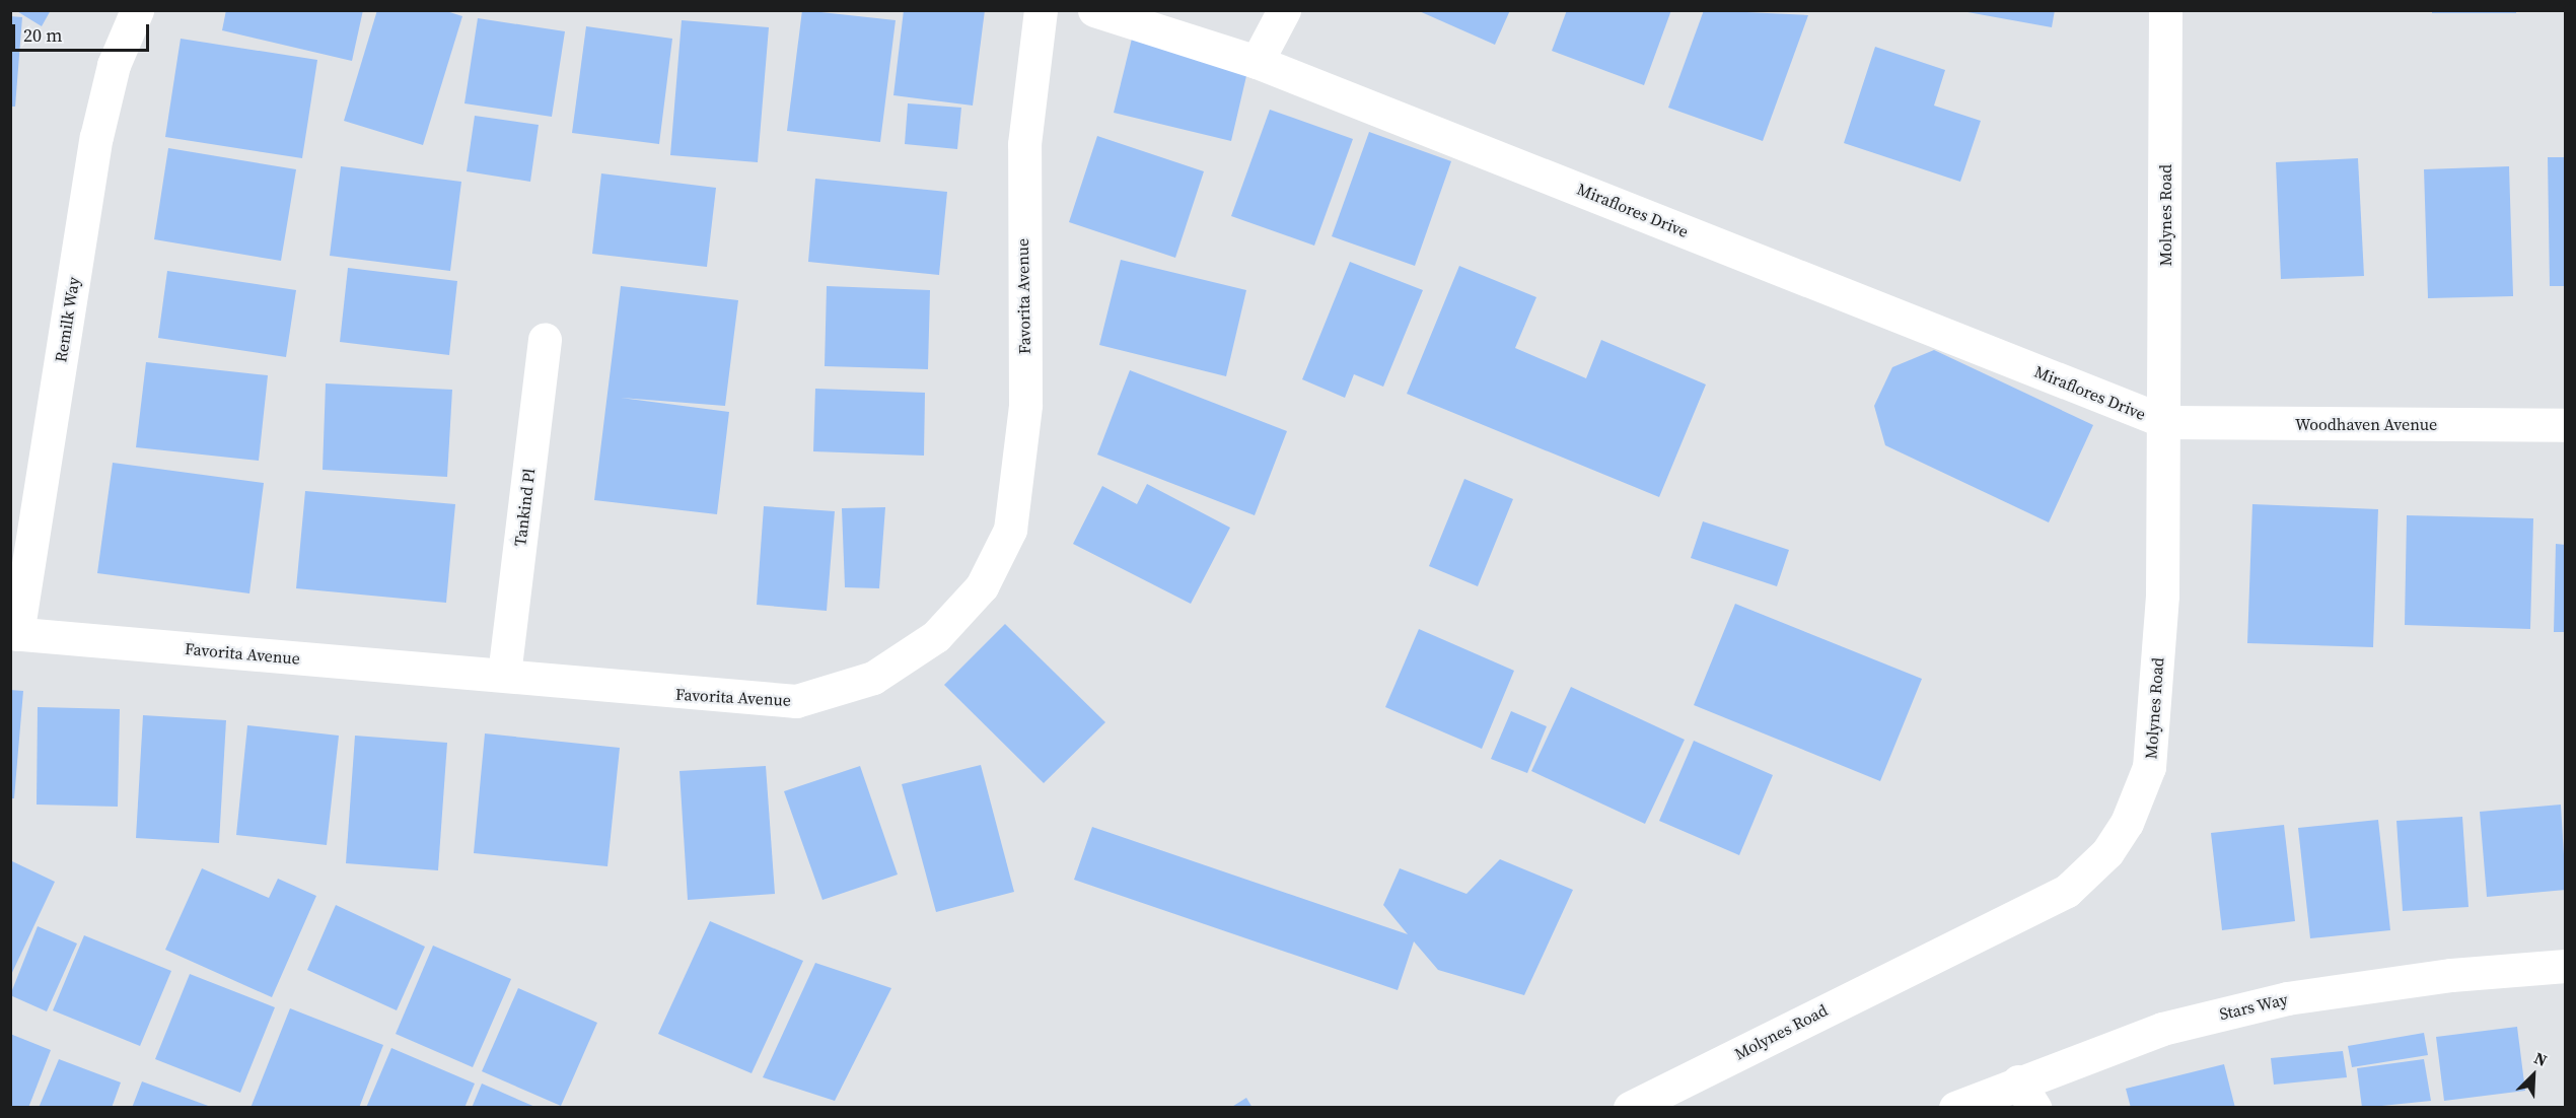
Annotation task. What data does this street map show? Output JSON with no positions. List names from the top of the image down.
{
  "streets": {
    "street": [
      "Miraflores Drive",
      "Molynes Road",
      "Favorita Avenue",
      "Remilk Way",
      "Woodhaven Avenue",
      "Tankind Pl",
      "Stars Way"
    ]
  },
  "crossings": [
    ["Miraflores Drive", "Molynes Road"],
    ["Miraflores Drive", "Woodhaven Avenue"],
    ["Molynes Road", "Woodhaven Avenue"],
    ["Favorita Avenue", "Remilk Way"],
    ["Favorita Avenue", "Tankind Pl"]
  ],
  "scale_bar": "20 m",
  "north": "top right"
}
